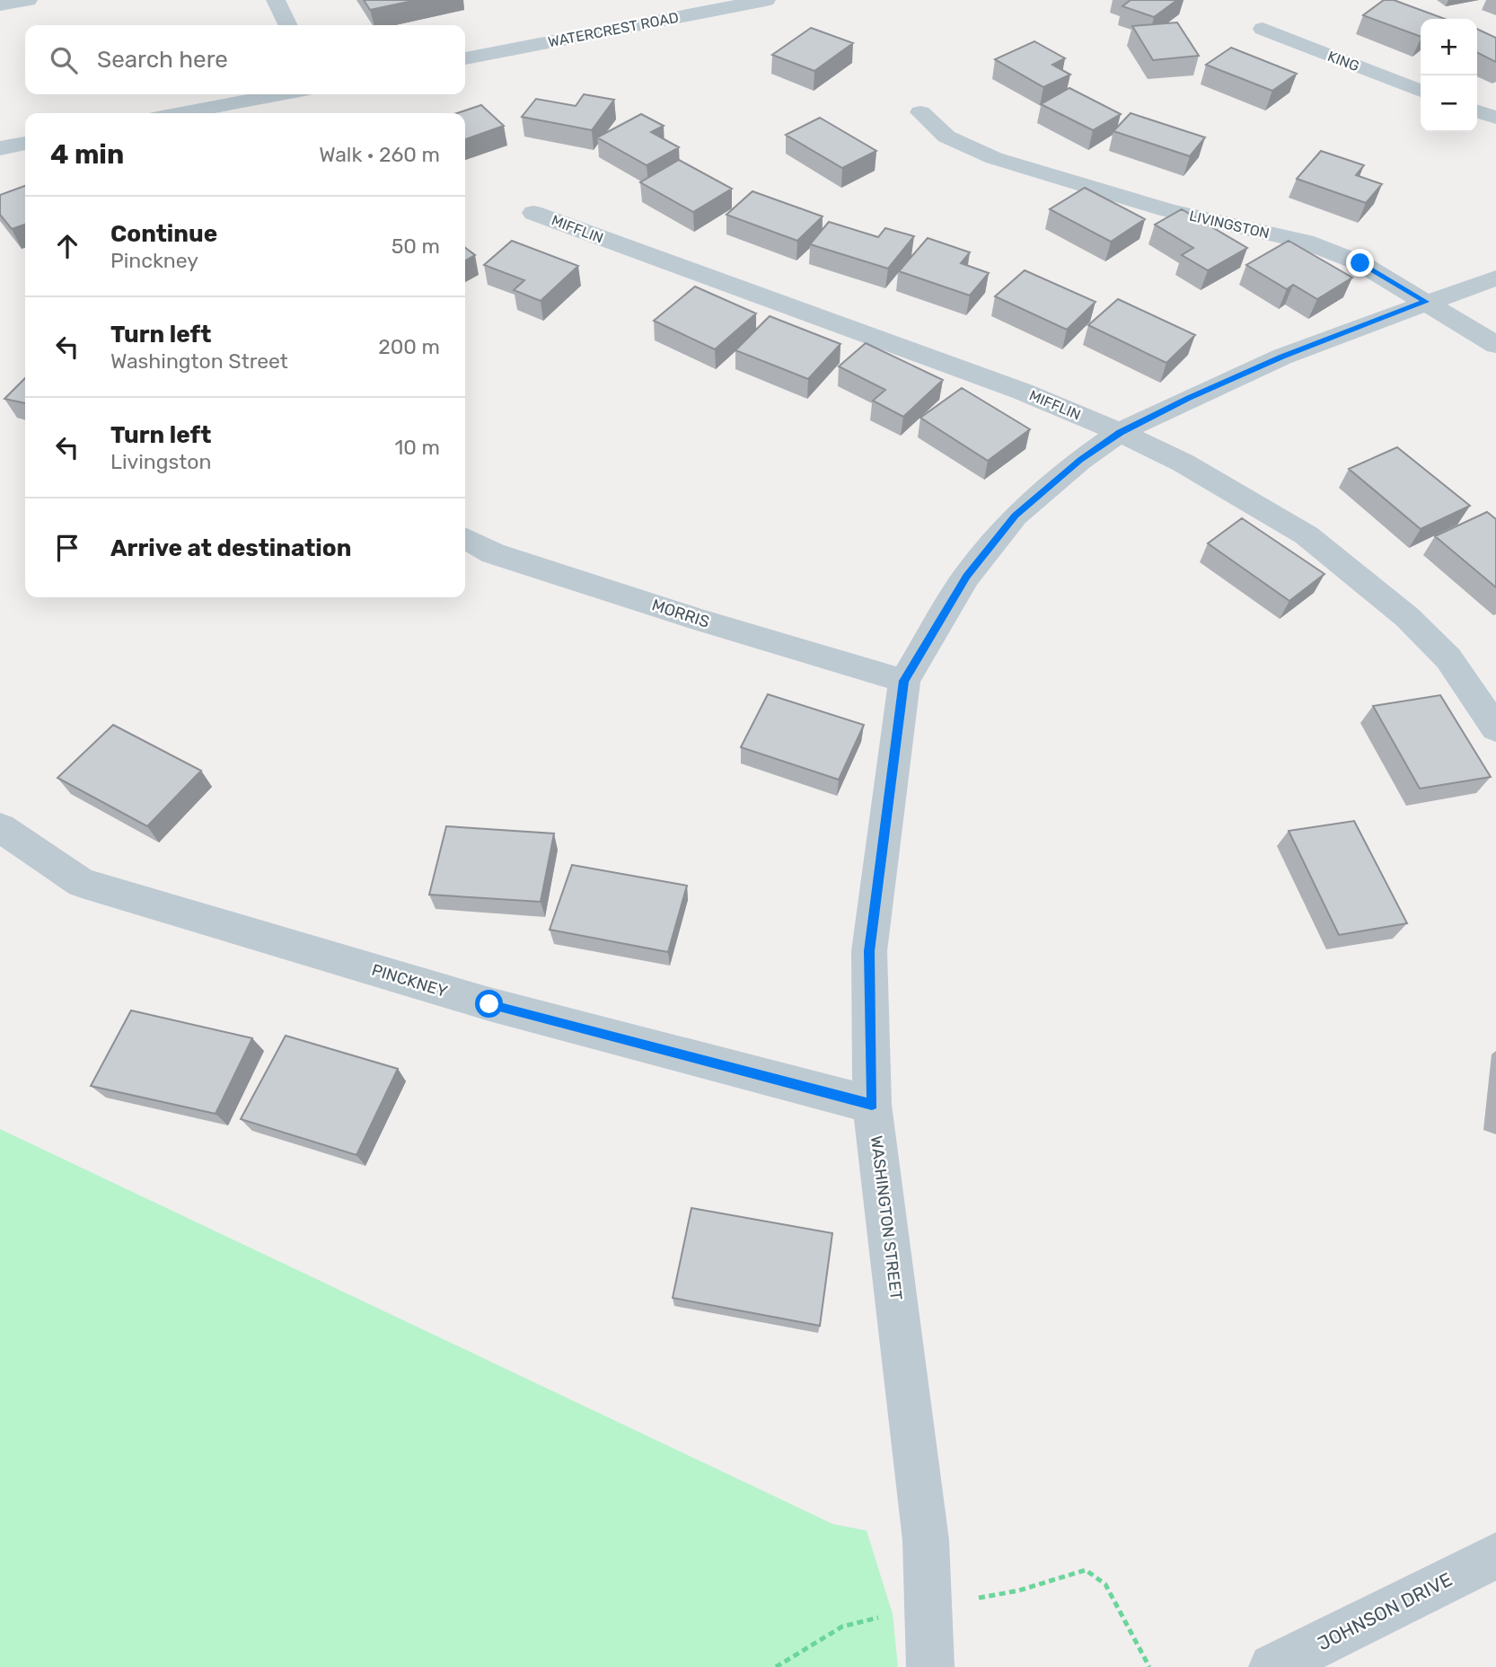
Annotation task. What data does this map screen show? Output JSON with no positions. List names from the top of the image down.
{
  "streets": {
    "street": [
      "WATERCREST ROAD",
      "KING",
      "LIVINGSTON",
      "MIFFLIN",
      "MORRIS",
      "PINCKNEY",
      "WASHINGTON STREET",
      "JOHNSON DRIVE"
    ]
  },
  "crossings": [
    ["LIVINGSTON", "WASHINGTON STREET"],
    ["MIFFLIN", "WASHINGTON STREET"],
    ["MORRIS", "WASHINGTON STREET"],
    ["PINCKNEY", "WASHINGTON STREET"]
  ],
  "page": {
    "map_buttons": ["+", "−"],
    "search": "Search here",
    "heading": ["4 min", "Walk · 260 m"],
    "list": [
      ["Continue", "Pinckney", "50 m"],
      ["Turn left", "Washington Street", "200 m"],
      ["Turn left", "Livingston", "10 m"],
      "Arrive at destination"
    ]
  }
}
